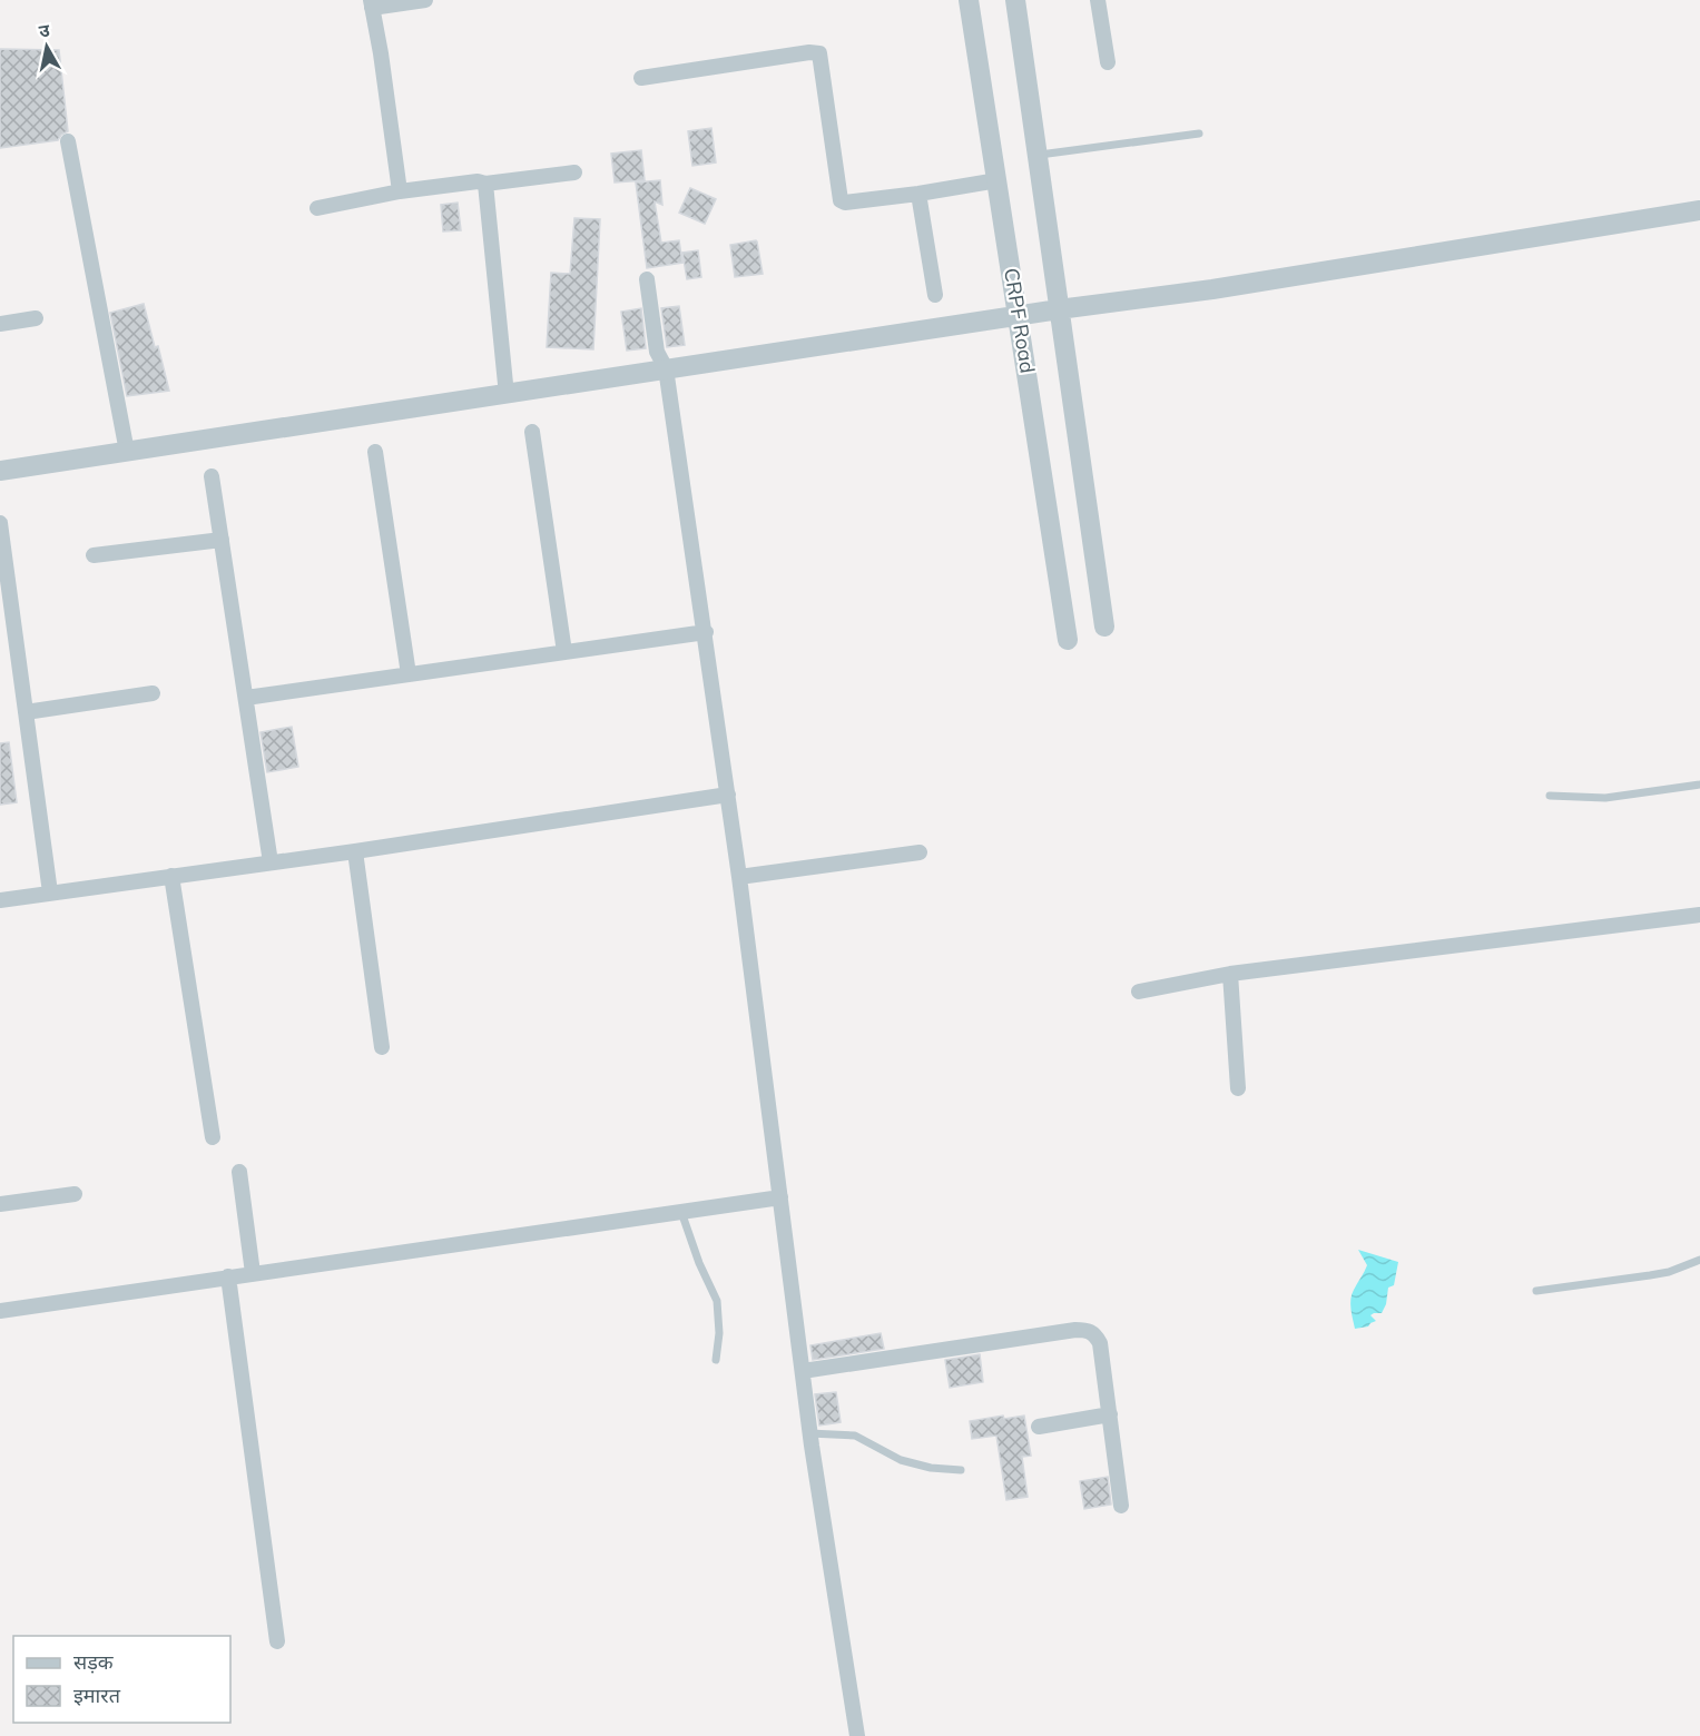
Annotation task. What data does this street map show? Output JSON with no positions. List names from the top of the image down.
{
  "streets": {
    "street": ["CRPF Road"]
  },
  "legend": ["सड़क", "इमारत"],
  "north": "top"
}
